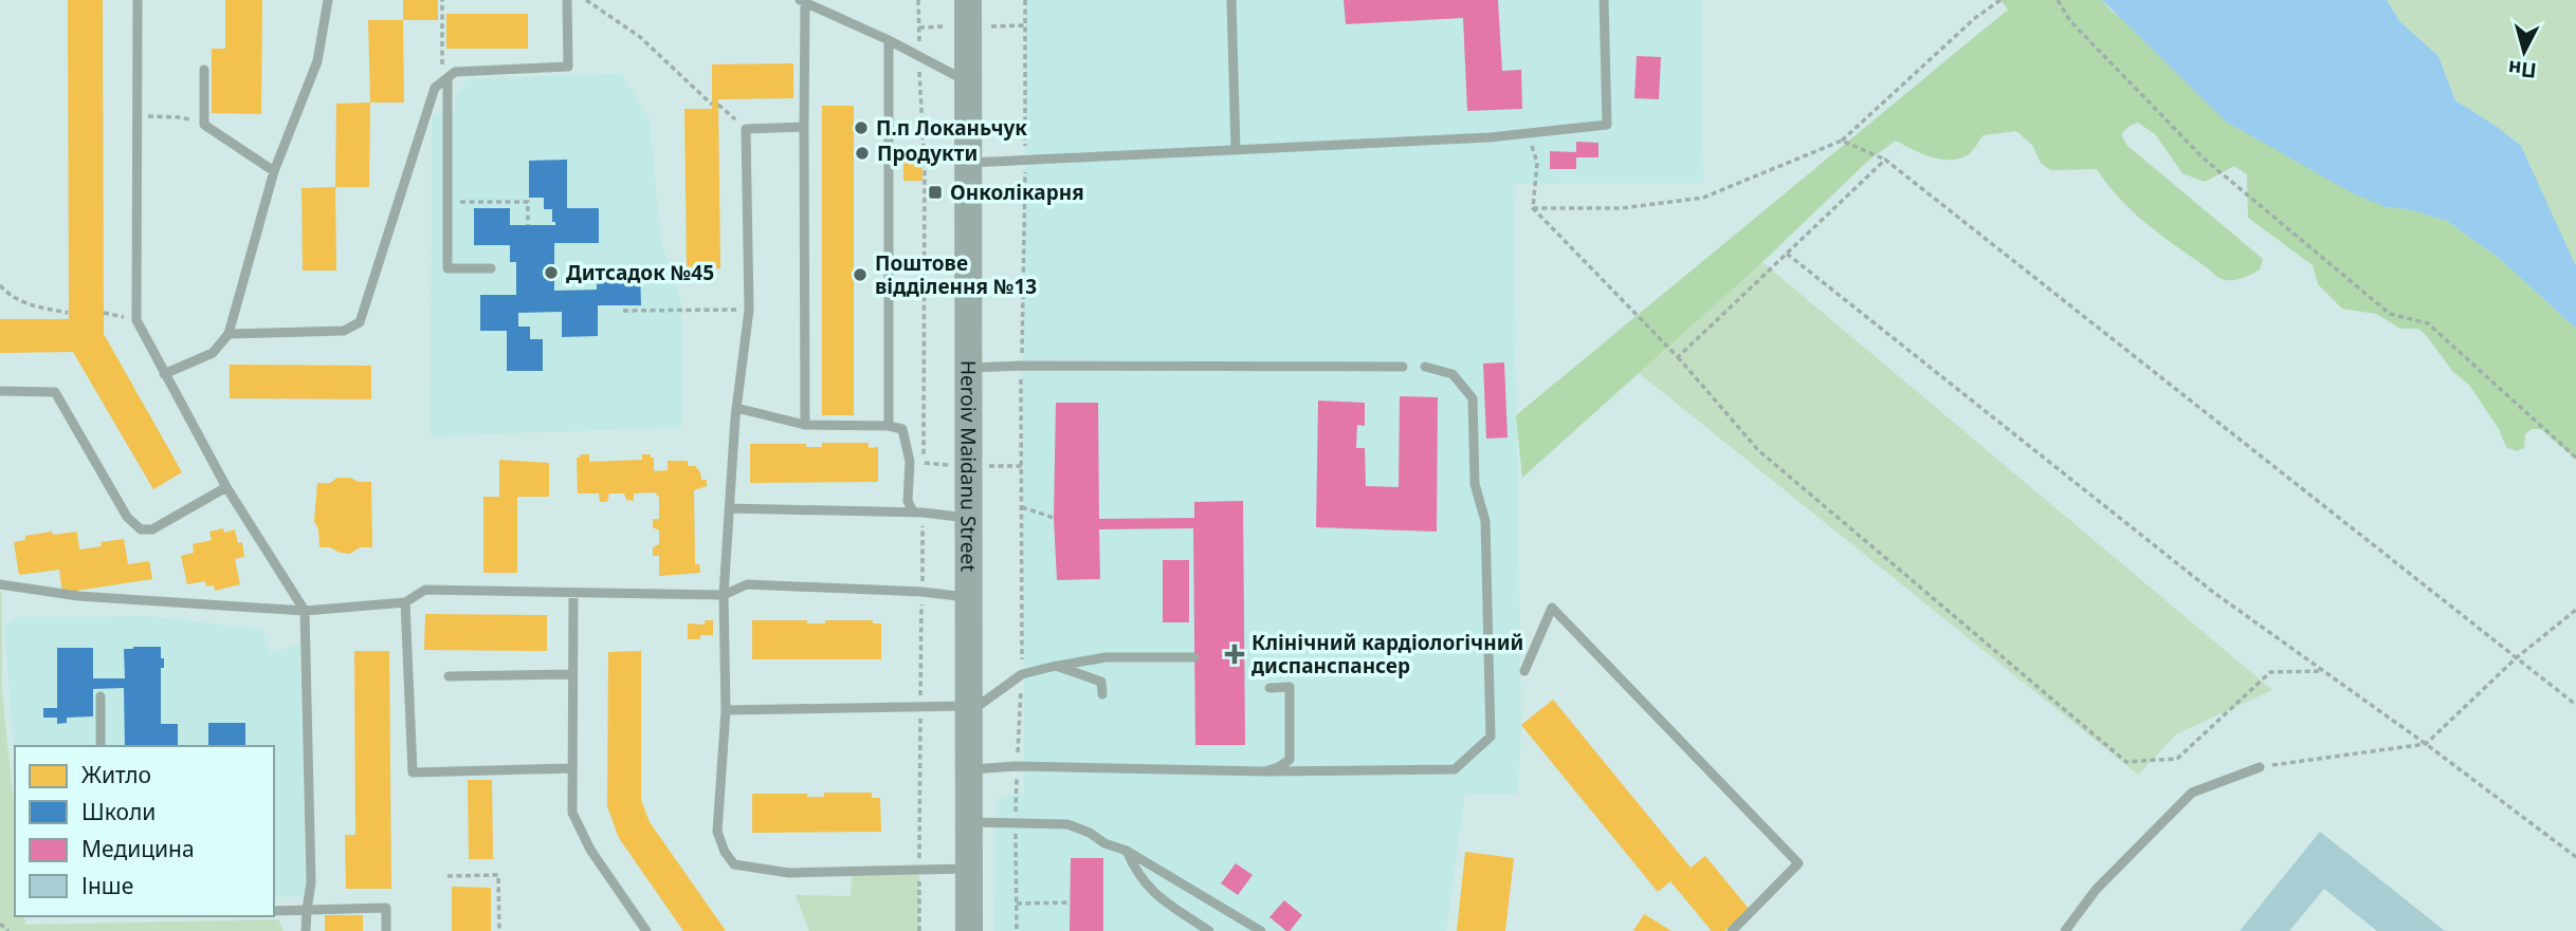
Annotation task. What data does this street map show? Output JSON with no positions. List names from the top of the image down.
{
  "streets": {
    "main road": ["Heroiv Maidanu Street"]
  },
  "places": {
    "other": [
      "П.п Локаньчук",
      "Продукти",
      "Дитсадок №45",
      "Поштове відділення №13"
    ],
    "transit": ["Онколікарня"],
    "health": ["Клінічний кардіологічний диспанспансер"]
  },
  "legend": [
    "Житло",
    "Школи",
    "Медицина",
    "Інше"
  ],
  "north": "bottom"
}
